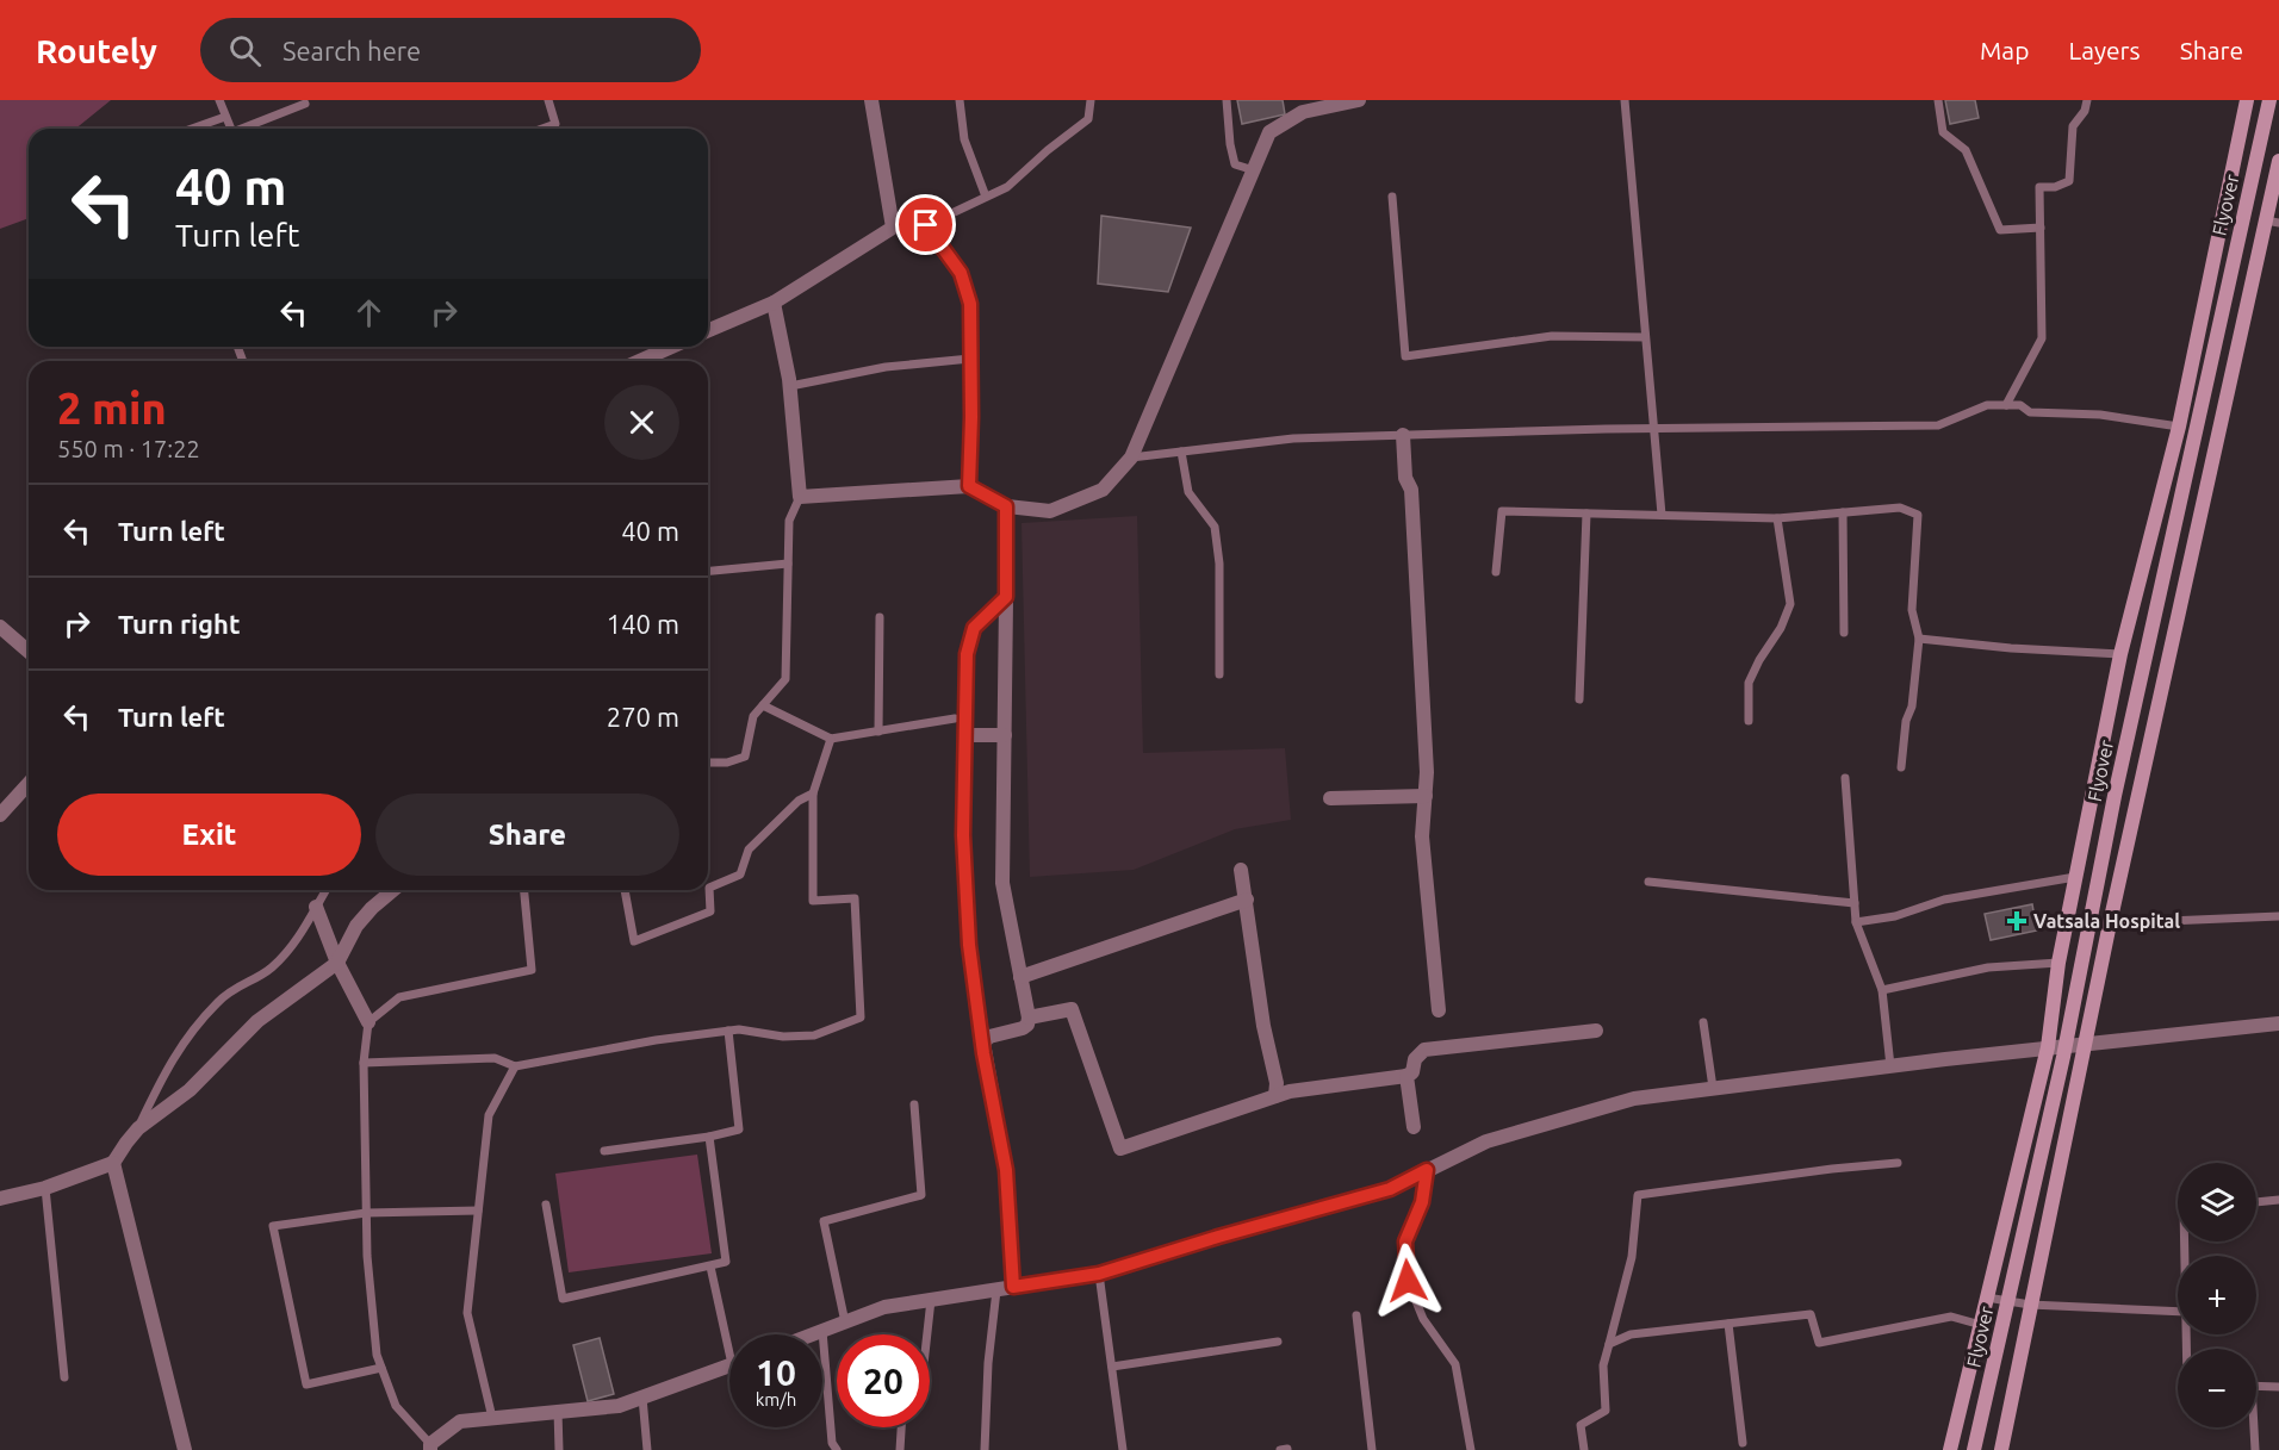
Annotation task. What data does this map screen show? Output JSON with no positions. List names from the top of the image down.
{
  "streets": {
    "main road": ["Flyover"]
  },
  "places": {
    "health": ["Vatsala Hospital"]
  },
  "page": {
    "header": "Routely",
    "search": "Search here",
    "nav": ["Map", "Layers", "Share"],
    "turn": ["40 m", "Turn left"],
    "heading": ["2 min", "550 m · 17:22"],
    "list": [
      {
        "name": "Turn left",
        "value": "40 m"
      },
      {
        "name": "Turn right",
        "value": "140 m"
      },
      {
        "name": "Turn left",
        "value": "270 m"
      }
    ],
    "buttons": ["Exit", "Share"],
    "map_buttons": ["+", "−"],
    "speed": "10 km/h",
    "limit": "20"
  }
}
